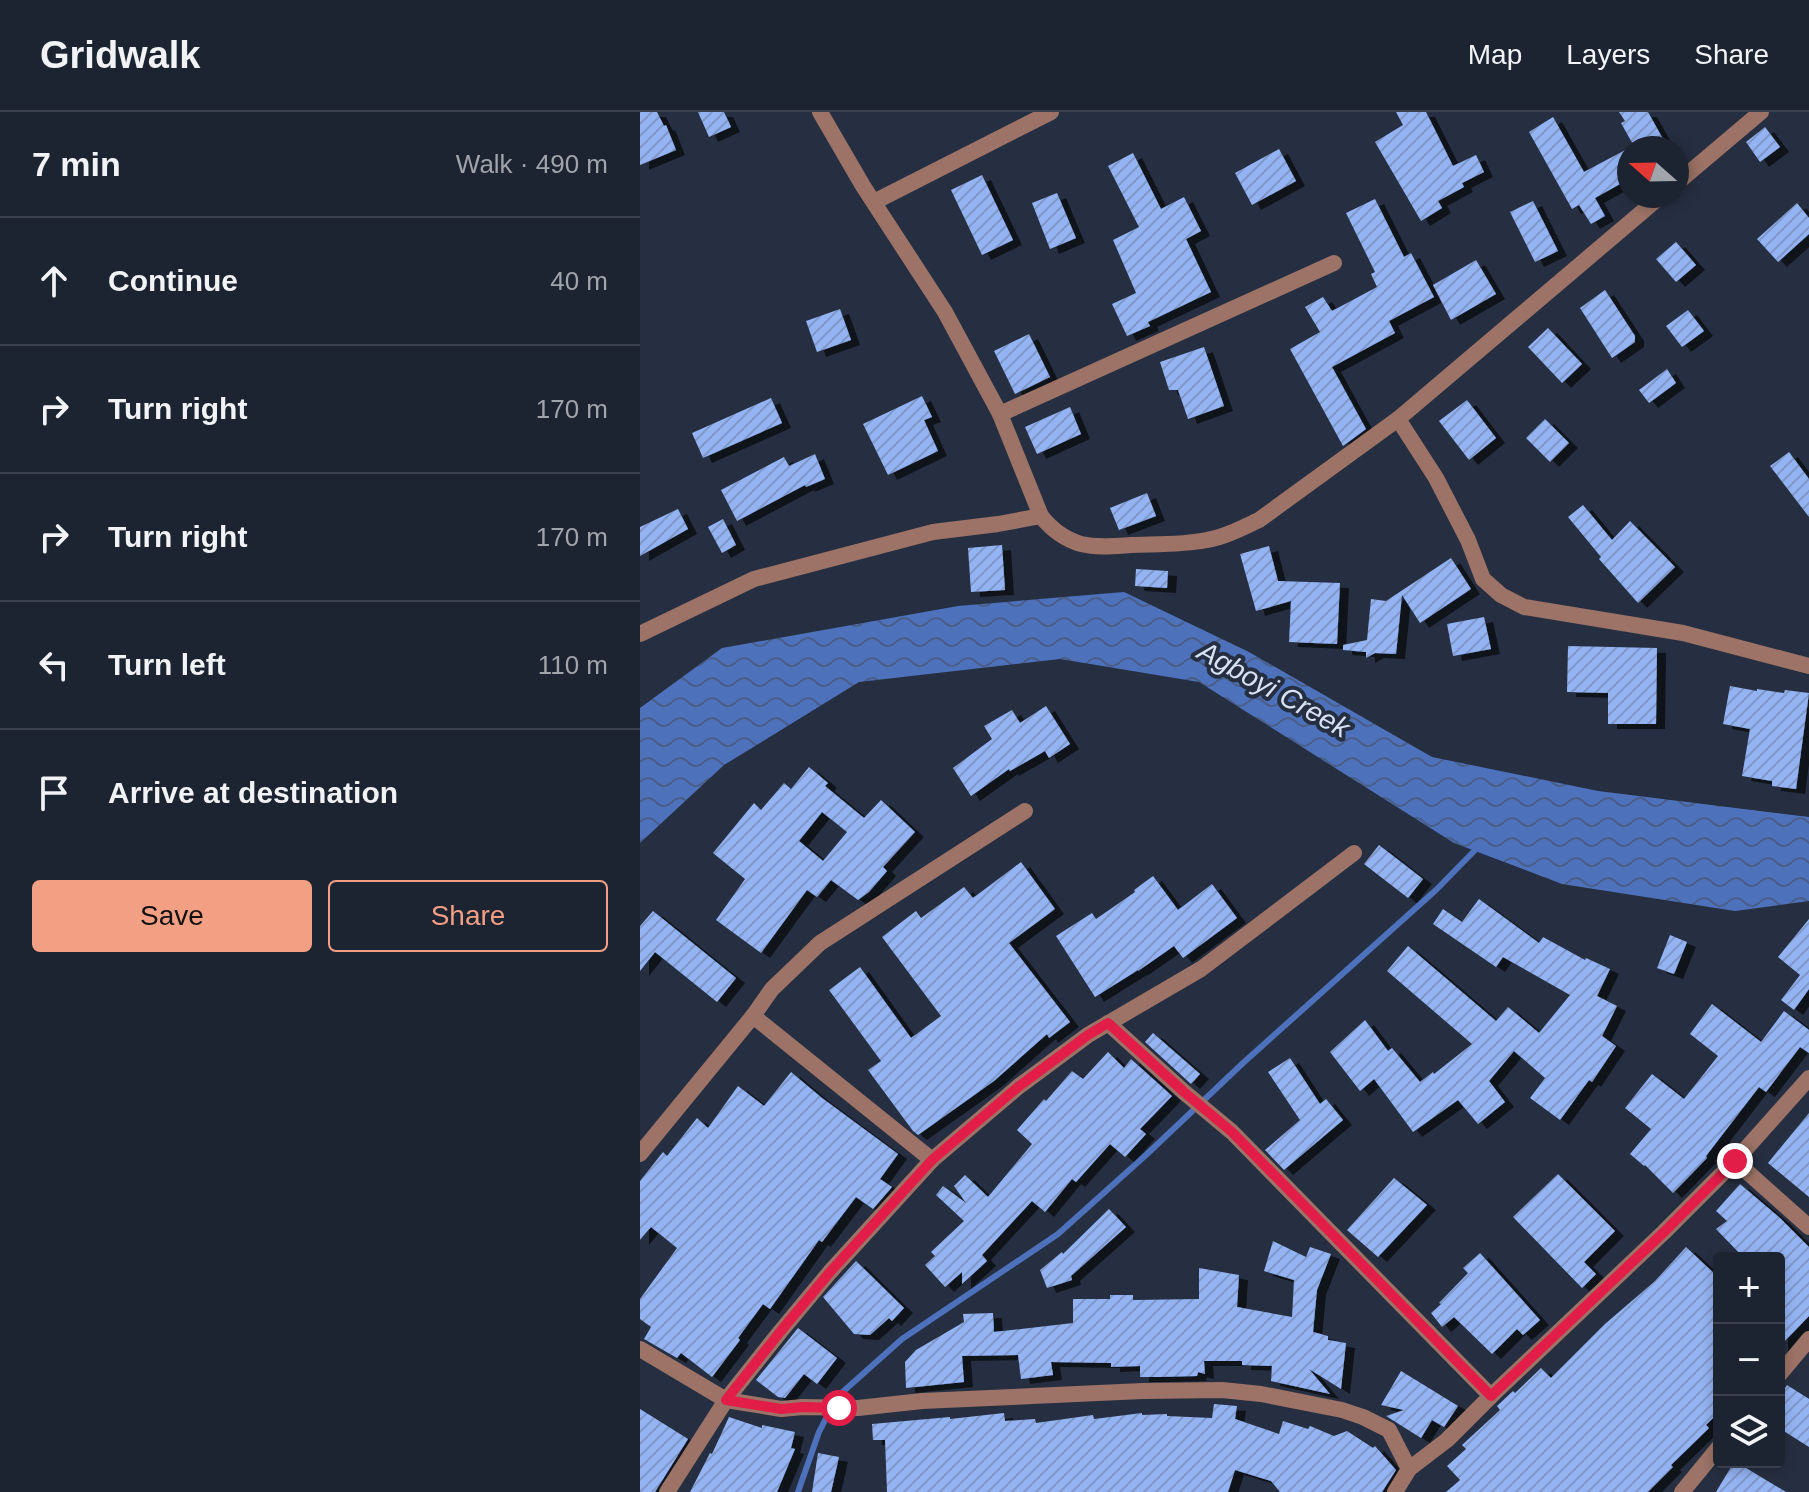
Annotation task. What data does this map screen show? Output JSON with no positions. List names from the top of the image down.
{
  "water": ["Agboyi Creek"],
  "north": "left",
  "page": {
    "header": "Gridwalk",
    "nav": ["Map", "Layers", "Share"],
    "heading": ["7 min", "Walk · 490 m"],
    "list": [
      ["Continue", "40 m"],
      ["Turn right", "170 m"],
      ["Turn right", "170 m"],
      ["Turn left", "110 m"],
      "Arrive at destination"
    ],
    "buttons": ["Save", "Share"],
    "map_buttons": ["+", "−"]
  }
}
